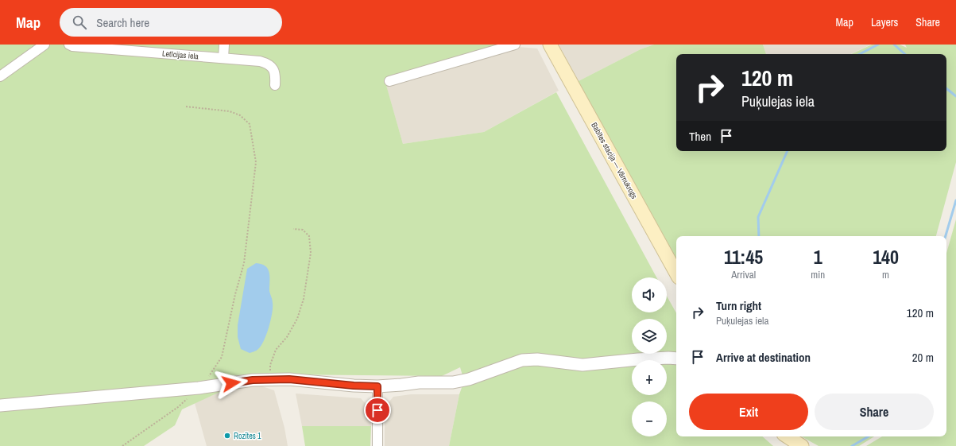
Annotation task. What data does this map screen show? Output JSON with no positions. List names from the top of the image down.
{
  "streets": {
    "main road": ["Babītes stacija — Vārnukrogs"],
    "street": ["Letīcijas iela"]
  },
  "places": ["Rozītes 1"],
  "page": {
    "header": "Map",
    "search": "Search here",
    "nav": ["Map", "Layers", "Share"],
    "turn": ["120 m", "Puķulejas iela"],
    "then": "Then",
    "eta": [
      "11:45",
      "Arrival",
      "1",
      "min",
      "140",
      "m"
    ],
    "map_buttons": ["+", "−"],
    "list": [
      {
        "name": "Turn right",
        "note": "Puķulejas iela",
        "value": "120 m"
      },
      {
        "name": "Arrive at destination",
        "value": "20 m"
      }
    ],
    "buttons": ["Exit", "Share"]
  }
}
